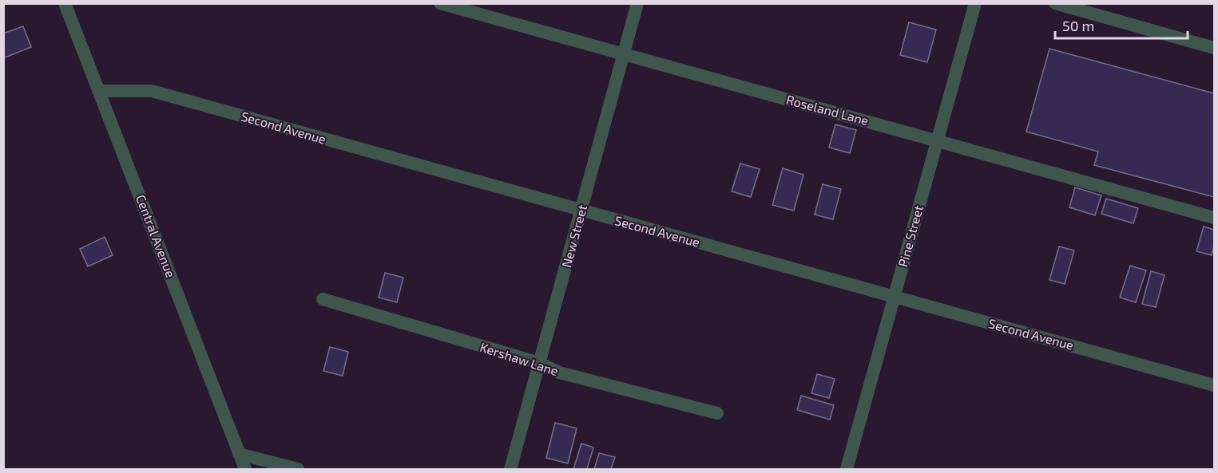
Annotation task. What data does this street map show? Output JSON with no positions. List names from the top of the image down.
{
  "streets": {
    "street": [
      "Roseland Lane",
      "Second Avenue",
      "Central Avenue",
      "New Street",
      "Pine Street",
      "Kershaw Lane"
    ]
  },
  "crossings": [
    ["Roseland Lane", "New Street"],
    ["Roseland Lane", "Pine Street"],
    ["Second Avenue", "Central Avenue"],
    ["Second Avenue", "New Street"],
    ["Second Avenue", "Pine Street"],
    ["New Street", "Kershaw Lane"]
  ],
  "scale_bar": "50 m"
}
